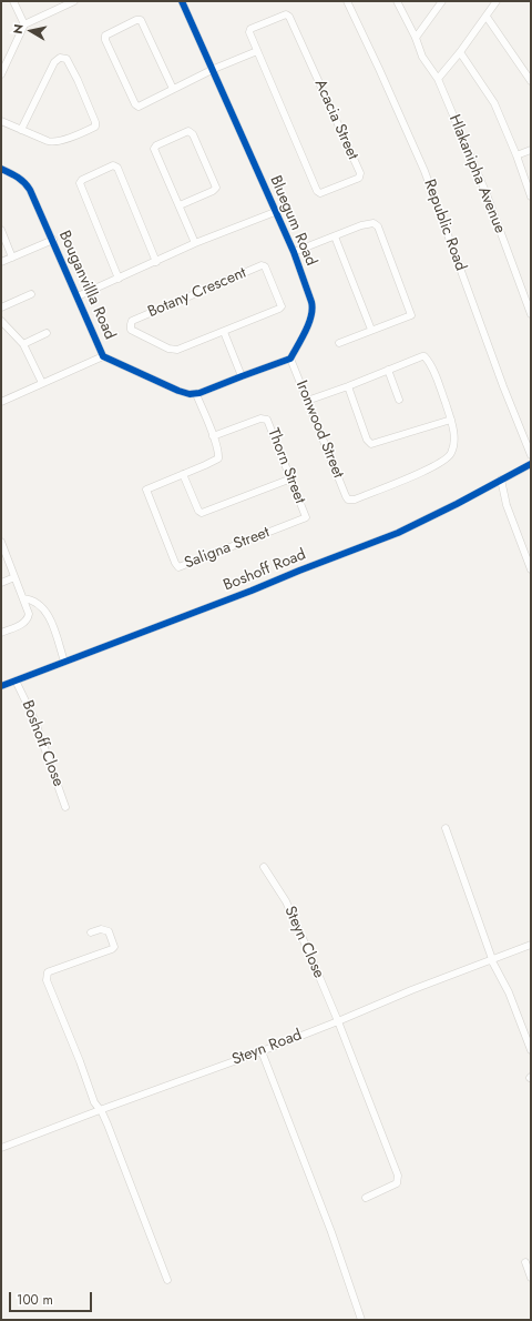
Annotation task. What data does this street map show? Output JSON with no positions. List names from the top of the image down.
{
  "streets": {
    "street": [
      "Acacia Street",
      "Hlakanipha Avenue",
      "Bluegum Road",
      "Republic Road",
      "Bouganvillla Road",
      "Botany Crescent",
      "Ironwood Street",
      "Thorn Street",
      "Saligna Street",
      "Boshoff Road",
      "Boshoff Close",
      "Steyn Close",
      "Steyn Road"
    ]
  },
  "crossings": [
    ["Bluegum Road", "Ironwood Street"],
    ["Thorn Street", "Saligna Street"],
    ["Boshoff Road", "Boshoff Close"],
    ["Steyn Close", "Steyn Road"]
  ],
  "scale_bar": "100 m",
  "north": "left"
}
